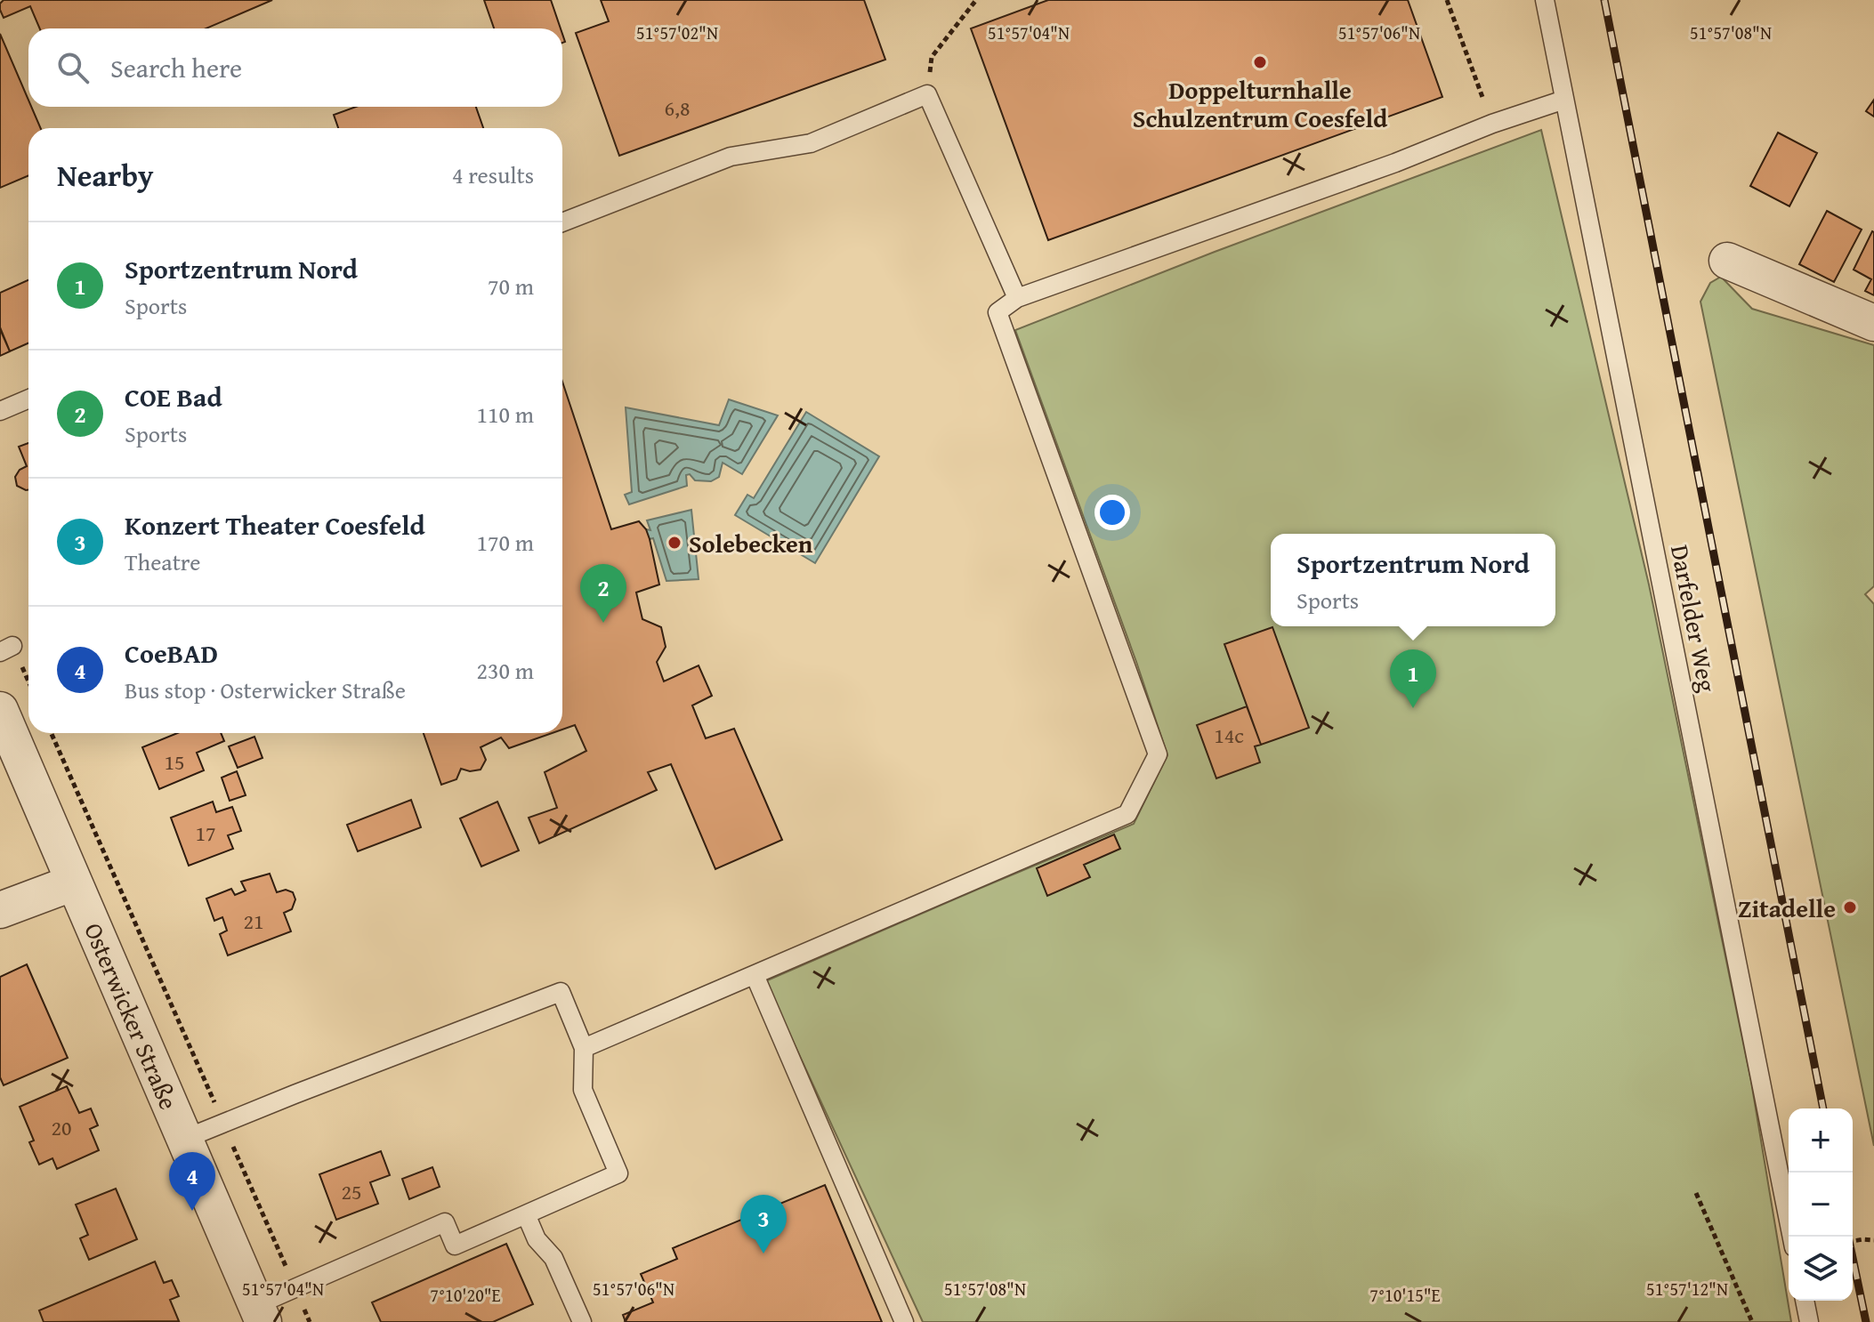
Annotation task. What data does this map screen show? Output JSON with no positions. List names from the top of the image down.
{
  "streets": {
    "street": ["Osterwicker Straße"],
    "lane": ["Darfelder Weg"]
  },
  "places": ["Doppelturnhalle Schulzentrum Coesfeld", "Solebecken", "Zitadelle"],
  "house_numbers": [
    "6,8",
    "14c",
    "15",
    "17",
    "21",
    "20",
    "25"
  ],
  "page": {
    "search": "Search here",
    "heading": ["Nearby", "4 results"],
    "list": [
      {
        "mark": "1",
        "name": "Sportzentrum Nord",
        "note": "Sports",
        "value": "70 m"
      },
      {
        "mark": "2",
        "name": "COE Bad",
        "note": "Sports",
        "value": "110 m"
      },
      {
        "mark": "3",
        "name": "Konzert Theater Coesfeld",
        "note": "Theatre",
        "value": "170 m"
      },
      {
        "mark": "4",
        "name": "CoeBAD",
        "note": "Bus stop · Osterwicker Straße",
        "value": "230 m"
      }
    ],
    "popup": ["Sportzentrum Nord", "Sports"],
    "pins": [
      "2",
      "1",
      "4",
      "3"
    ],
    "map_buttons": ["+", "−"]
  },
  "coordinates": [
    "51°57'02\"N",
    "51°57'04\"N",
    "51°57'06\"N",
    "51°57'08\"N",
    "51°57'12\"N",
    "7°10'20\"E",
    "7°10'15\"E"
  ]
}
